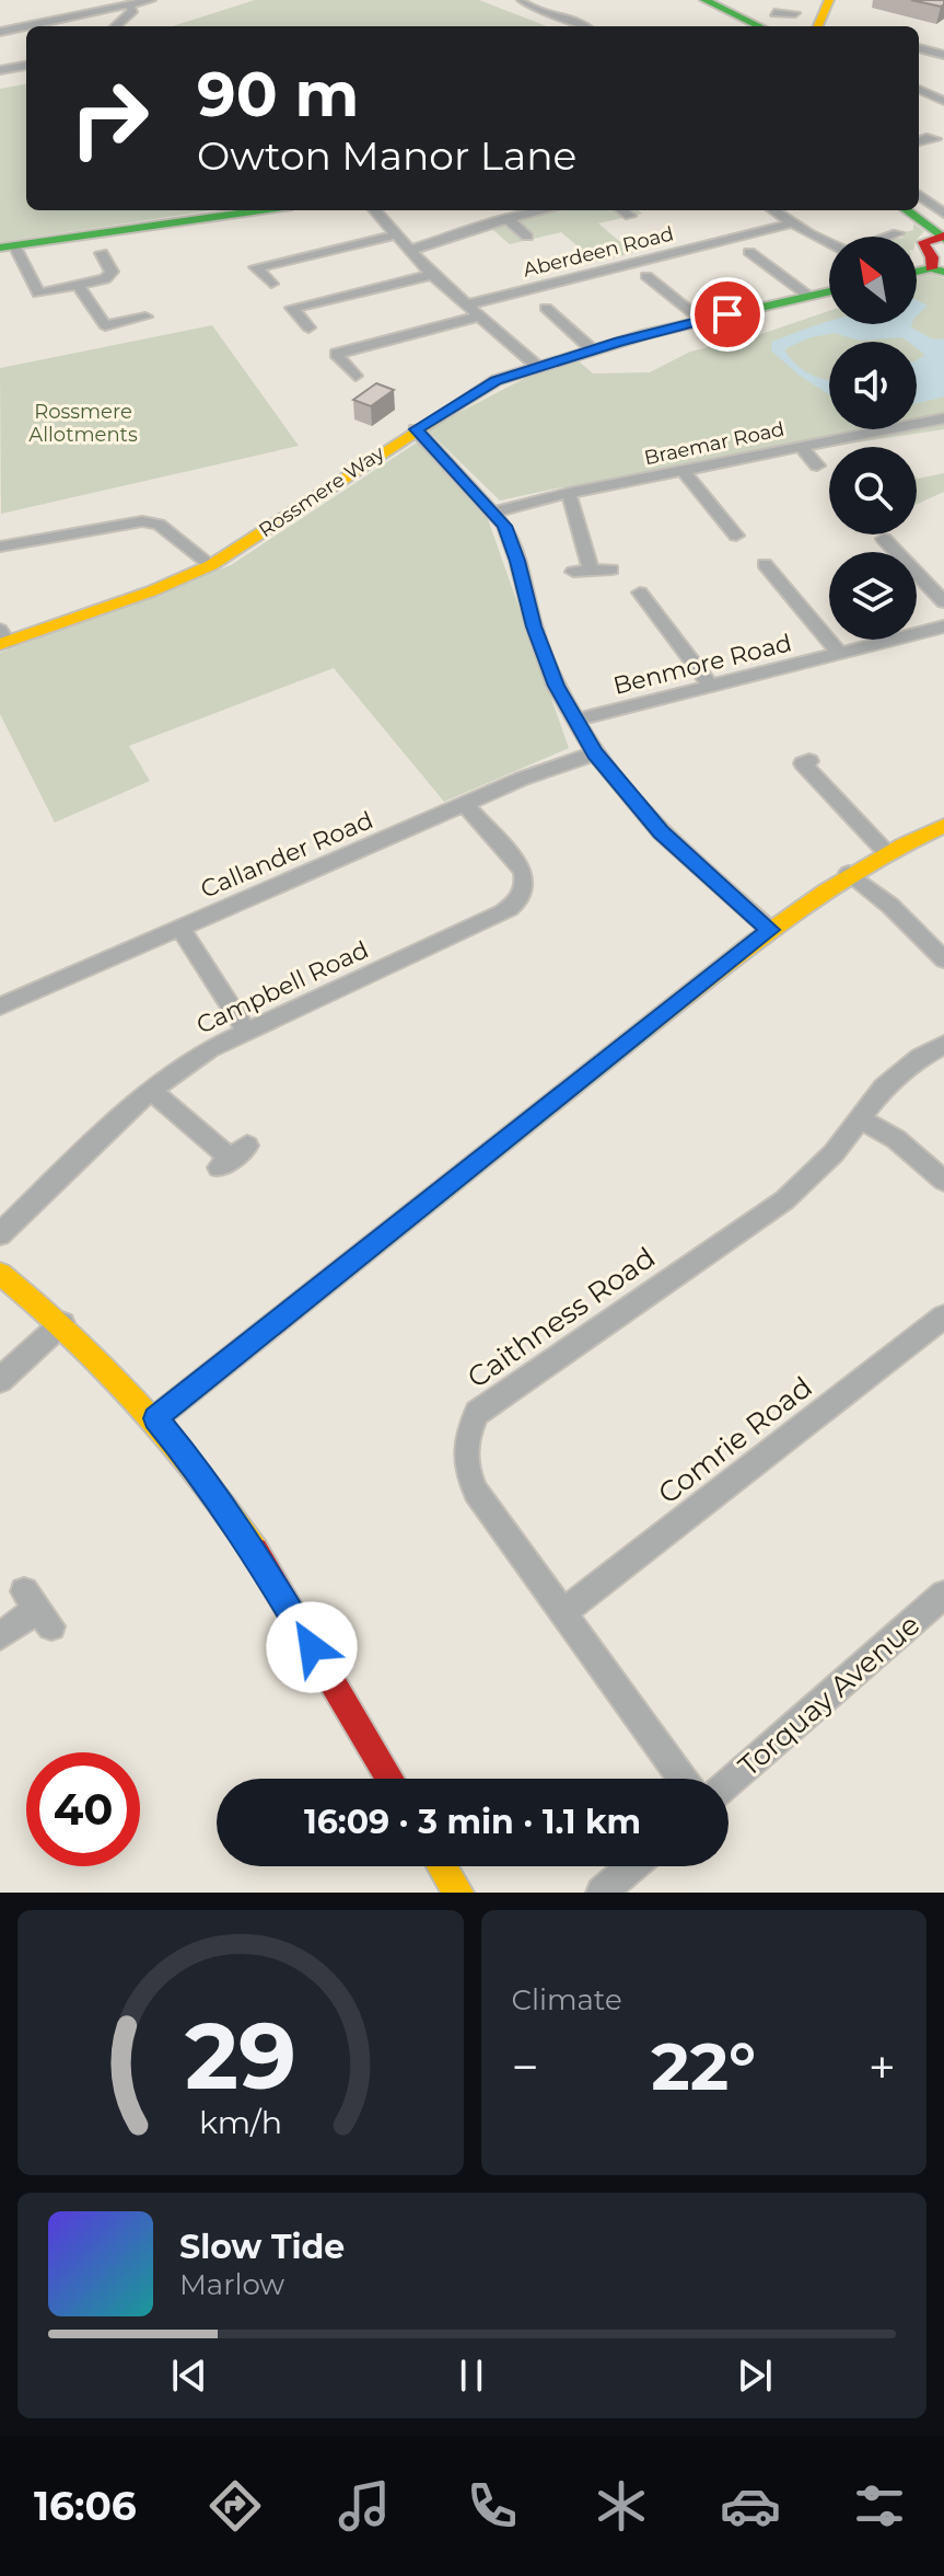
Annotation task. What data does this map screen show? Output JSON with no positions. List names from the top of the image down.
{
  "streets": {
    "main road": ["Rossmere Way"],
    "street": [
      "Aberdeen Road",
      "Braemar Road",
      "Benmore Road",
      "Callander Road",
      "Campbell Road",
      "Caithness Road",
      "Comrie Road",
      "Torquay Avenue"
    ]
  },
  "crossings": [
    ["Callander Road", "Campbell Road"],
    ["Caithness Road", "Comrie Road"]
  ],
  "parks": ["Rossmere Allotments"],
  "north": "top left",
  "page": {
    "turn": ["90 m", "Owton Manor Lane"],
    "limit": "40",
    "trip": "16:09 · 3 min · 1.1 km",
    "tile": "Climate",
    "heat": ["−", "22°", "+"],
    "song": ["Slow Tide", "Marlow"],
    "tabs": "16:06",
    "gauge": ["29", "km/h"]
  }
}
